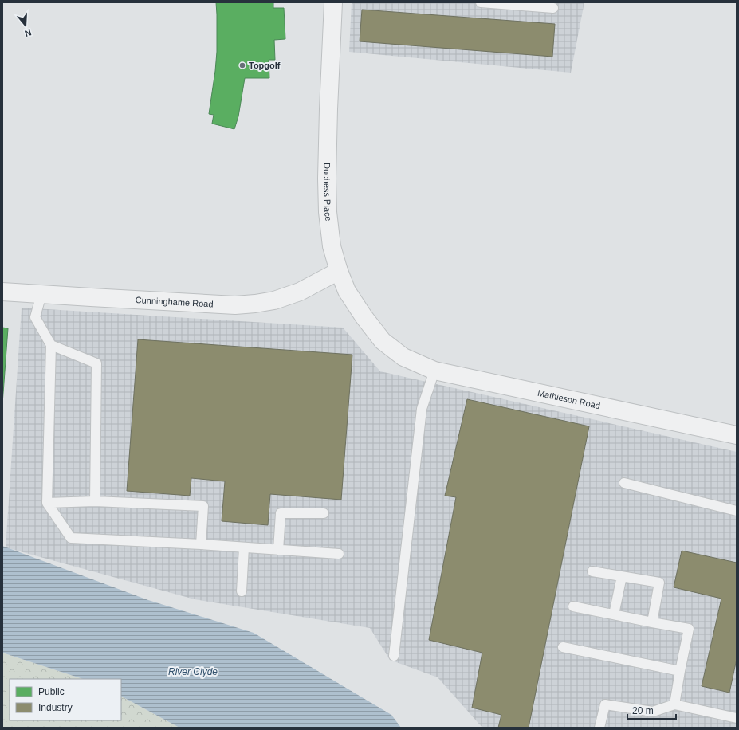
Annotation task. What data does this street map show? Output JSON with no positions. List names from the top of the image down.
{
  "streets": {
    "street": ["Duchess Place", "Cunninghame Road", "Mathieson Road"]
  },
  "crossings": [
    ["Duchess Place", "Cunninghame Road"],
    ["Duchess Place", "Mathieson Road"]
  ],
  "water": ["River Clyde"],
  "places": ["Topgolf"],
  "legend": ["Public", "Industry"],
  "scale_bar": "20 m",
  "north": "bottom"
}
